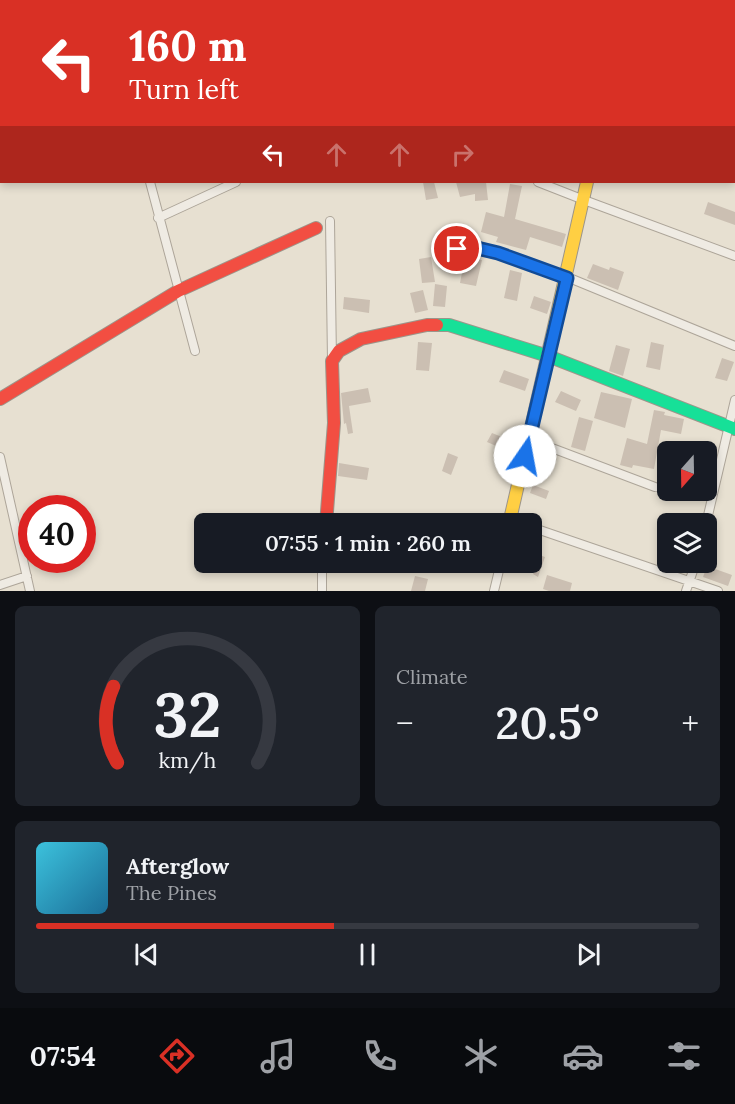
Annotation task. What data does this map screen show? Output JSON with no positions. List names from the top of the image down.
{
  "north": "bottom",
  "page": {
    "turn": ["160 m", "Turn left"],
    "limit": "40",
    "trip": "07:55 · 1 min · 260 m",
    "tile": "Climate",
    "heat": ["−", "20.5°", "+"],
    "song": ["Afterglow", "The Pines"],
    "tabs": "07:54",
    "gauge": ["32", "km/h"]
  }
}
